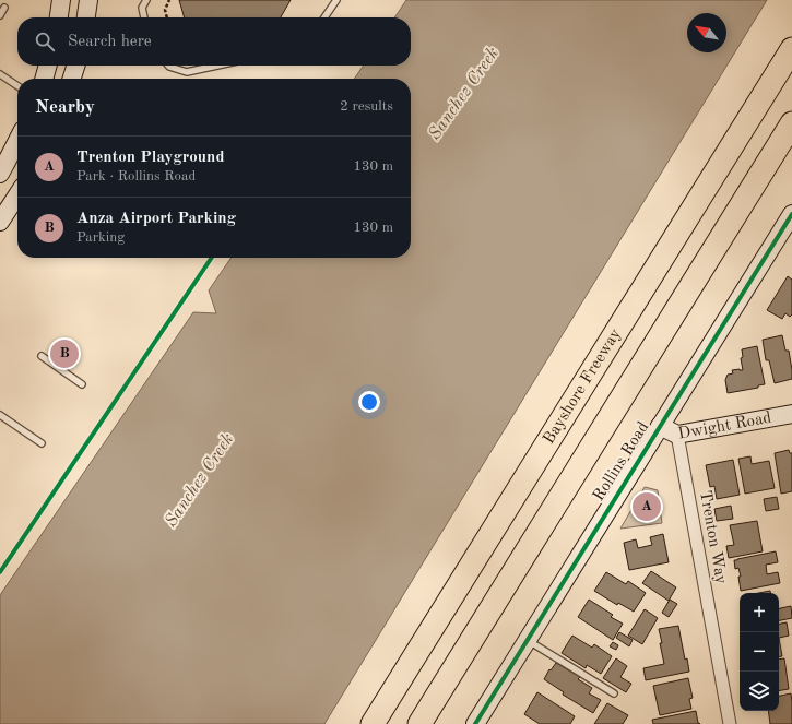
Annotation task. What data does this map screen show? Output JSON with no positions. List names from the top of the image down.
{
  "streets": {
    "highway": ["Bayshore Freeway"],
    "street": ["Dwight Road", "Rollins Road", "Trenton Way"]
  },
  "crossings": [
    ["Dwight Road", "Rollins Road"],
    ["Dwight Road", "Trenton Way"]
  ],
  "water": ["Sanchez Creek"],
  "north": "top left",
  "page": {
    "search": "Search here",
    "heading": ["Nearby", "2 results"],
    "list": [
      {
        "mark": "A",
        "name": "Trenton Playground",
        "note": "Park · Rollins Road",
        "value": "130 m"
      },
      {
        "mark": "B",
        "name": "Anza Airport Parking",
        "note": "Parking",
        "value": "130 m"
      }
    ],
    "pins": ["B", "A"],
    "map_buttons": ["+", "−"]
  }
}
